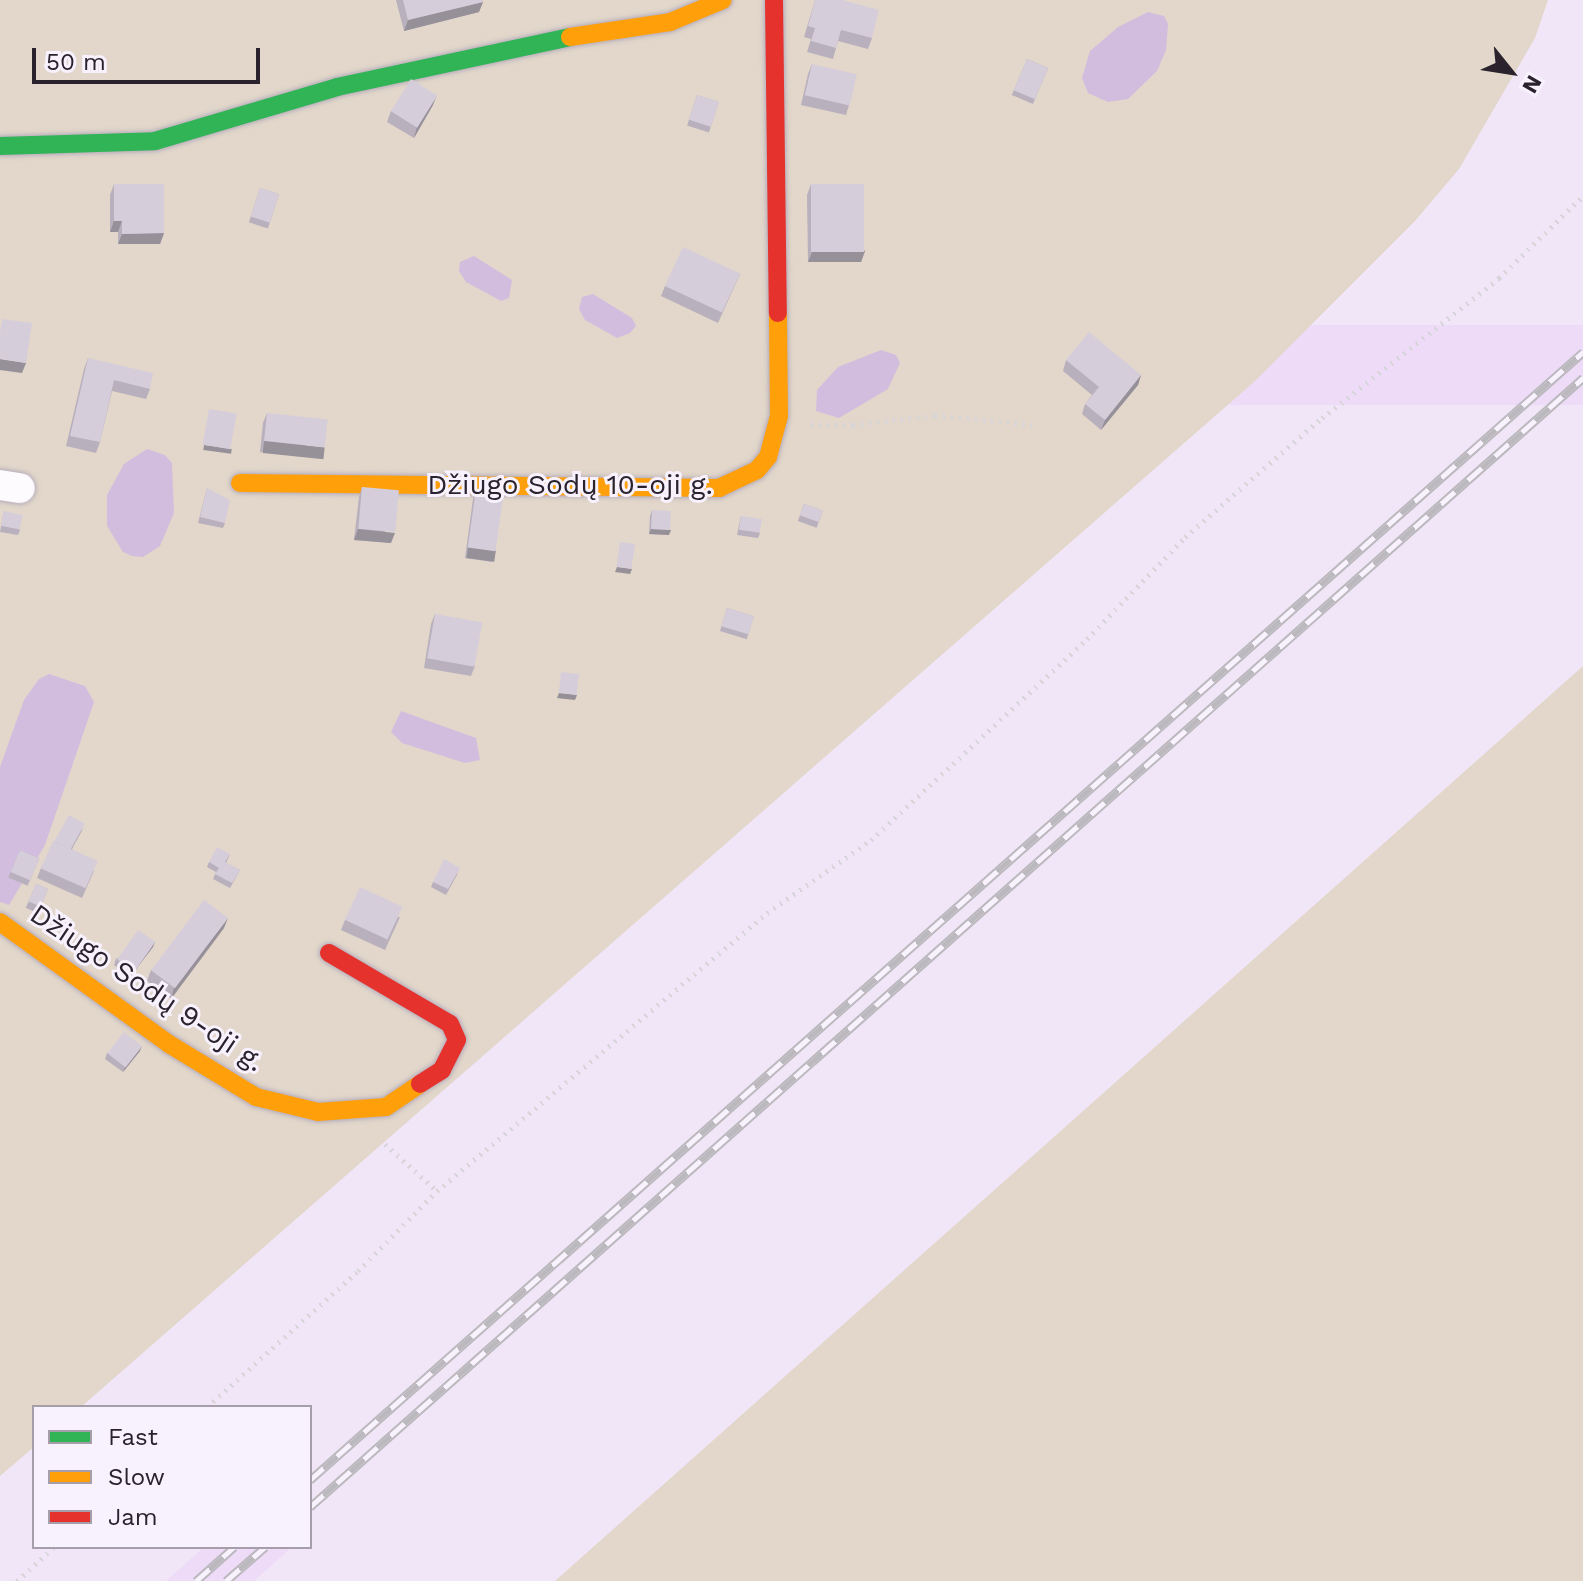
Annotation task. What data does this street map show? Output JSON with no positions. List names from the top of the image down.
{
  "streets": {
    "street": ["Džiugo Sodų 10-oji g.", "Džiugo Sodų 9-oji g."]
  },
  "legend": ["Fast", "Slow", "Jam"],
  "scale_bar": "50 m",
  "north": "bottom right"
}
